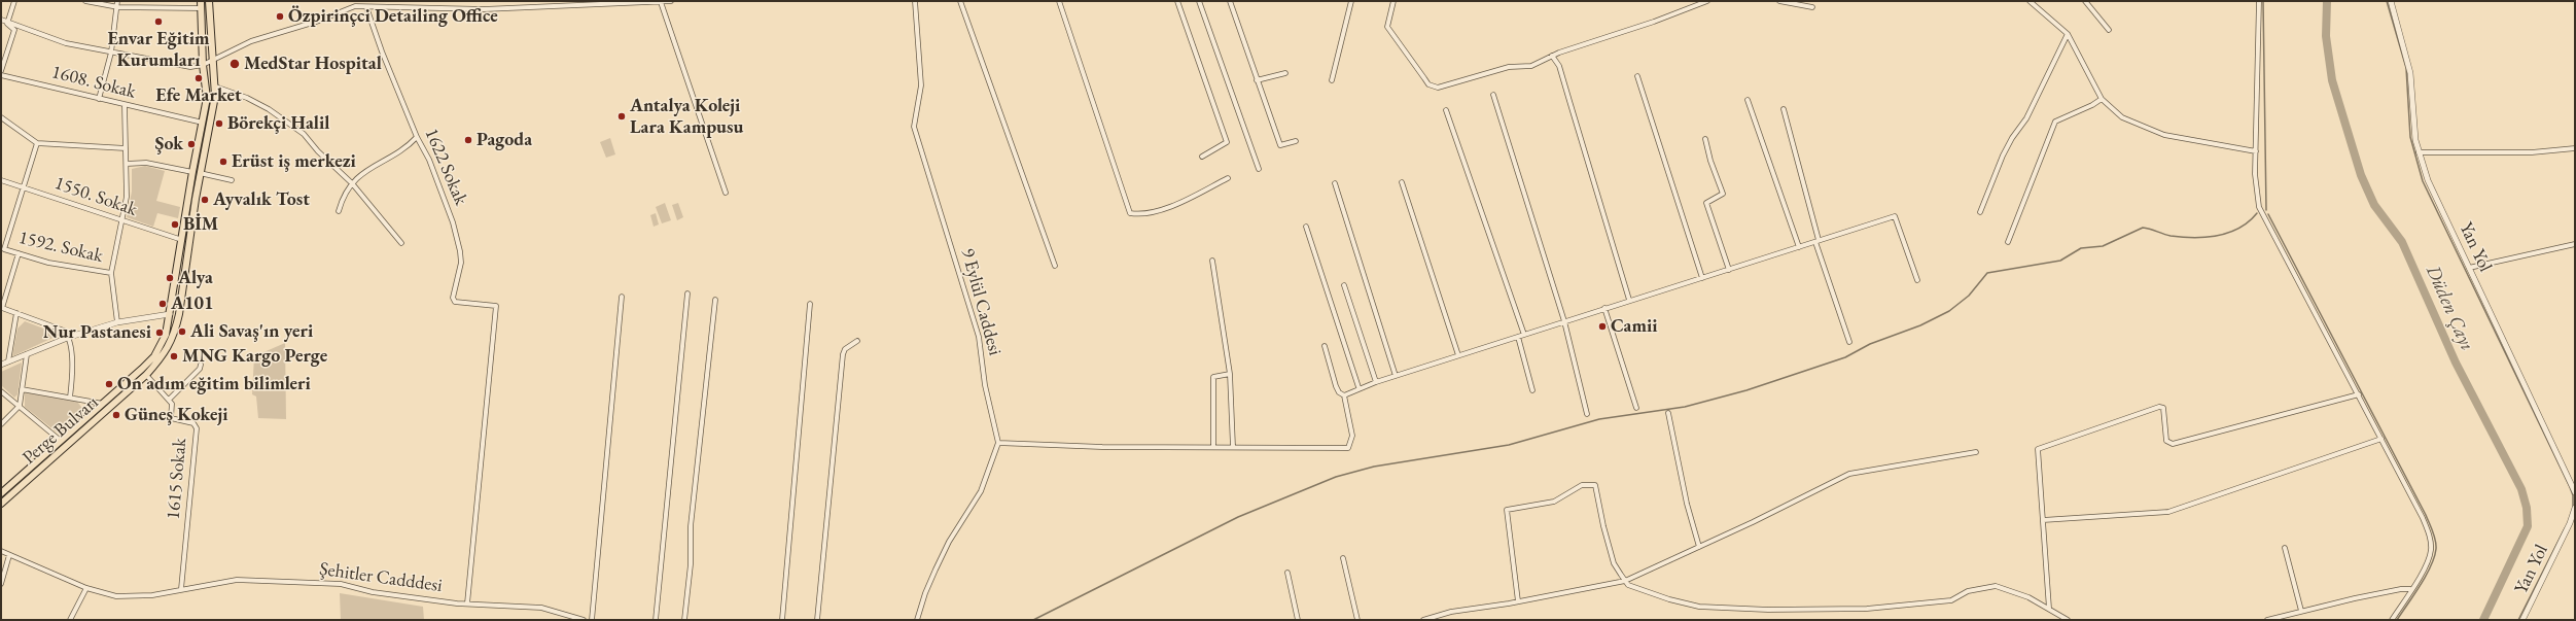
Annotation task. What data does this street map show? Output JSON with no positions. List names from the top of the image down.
{
  "streets": {
    "main road": ["Perge Bulvarı"],
    "street": [
      "1608. Sokak",
      "1622 Sokak",
      "1550. Sokak",
      "1592. Sokak",
      "Yan Yol",
      "9 Eylül Caddesi",
      "1615 Sokak",
      "Şehitler Cadddesi"
    ]
  },
  "crossings": [
    ["1608. Sokak", "Perge Bulvarı"],
    ["1622 Sokak", "Şehitler Cadddesi"],
    ["1550. Sokak", "1592. Sokak"],
    ["1550. Sokak", "Perge Bulvarı"],
    ["1615 Sokak", "Şehitler Cadddesi"]
  ],
  "water": ["Düden Çayı"],
  "places": [
    "Özpirinçci Detailing Office",
    "Envar Eğitim Kurumları",
    "MedStar Hospital",
    "Efe Market",
    "Antalya Koleji Lara Kampusu",
    "Börekçi Halil",
    "Pagoda",
    "Şok",
    "Erüst iş merkezi",
    "Ayvalık Tost",
    "BİM",
    "Alya",
    "A101",
    "Camii",
    "Ali Savaş'ın yeri",
    "Nur Pastanesi",
    "MNG Kargo Perge",
    "On adım eğitim bilimleri",
    "Güneş Kokeji"
  ]
}
